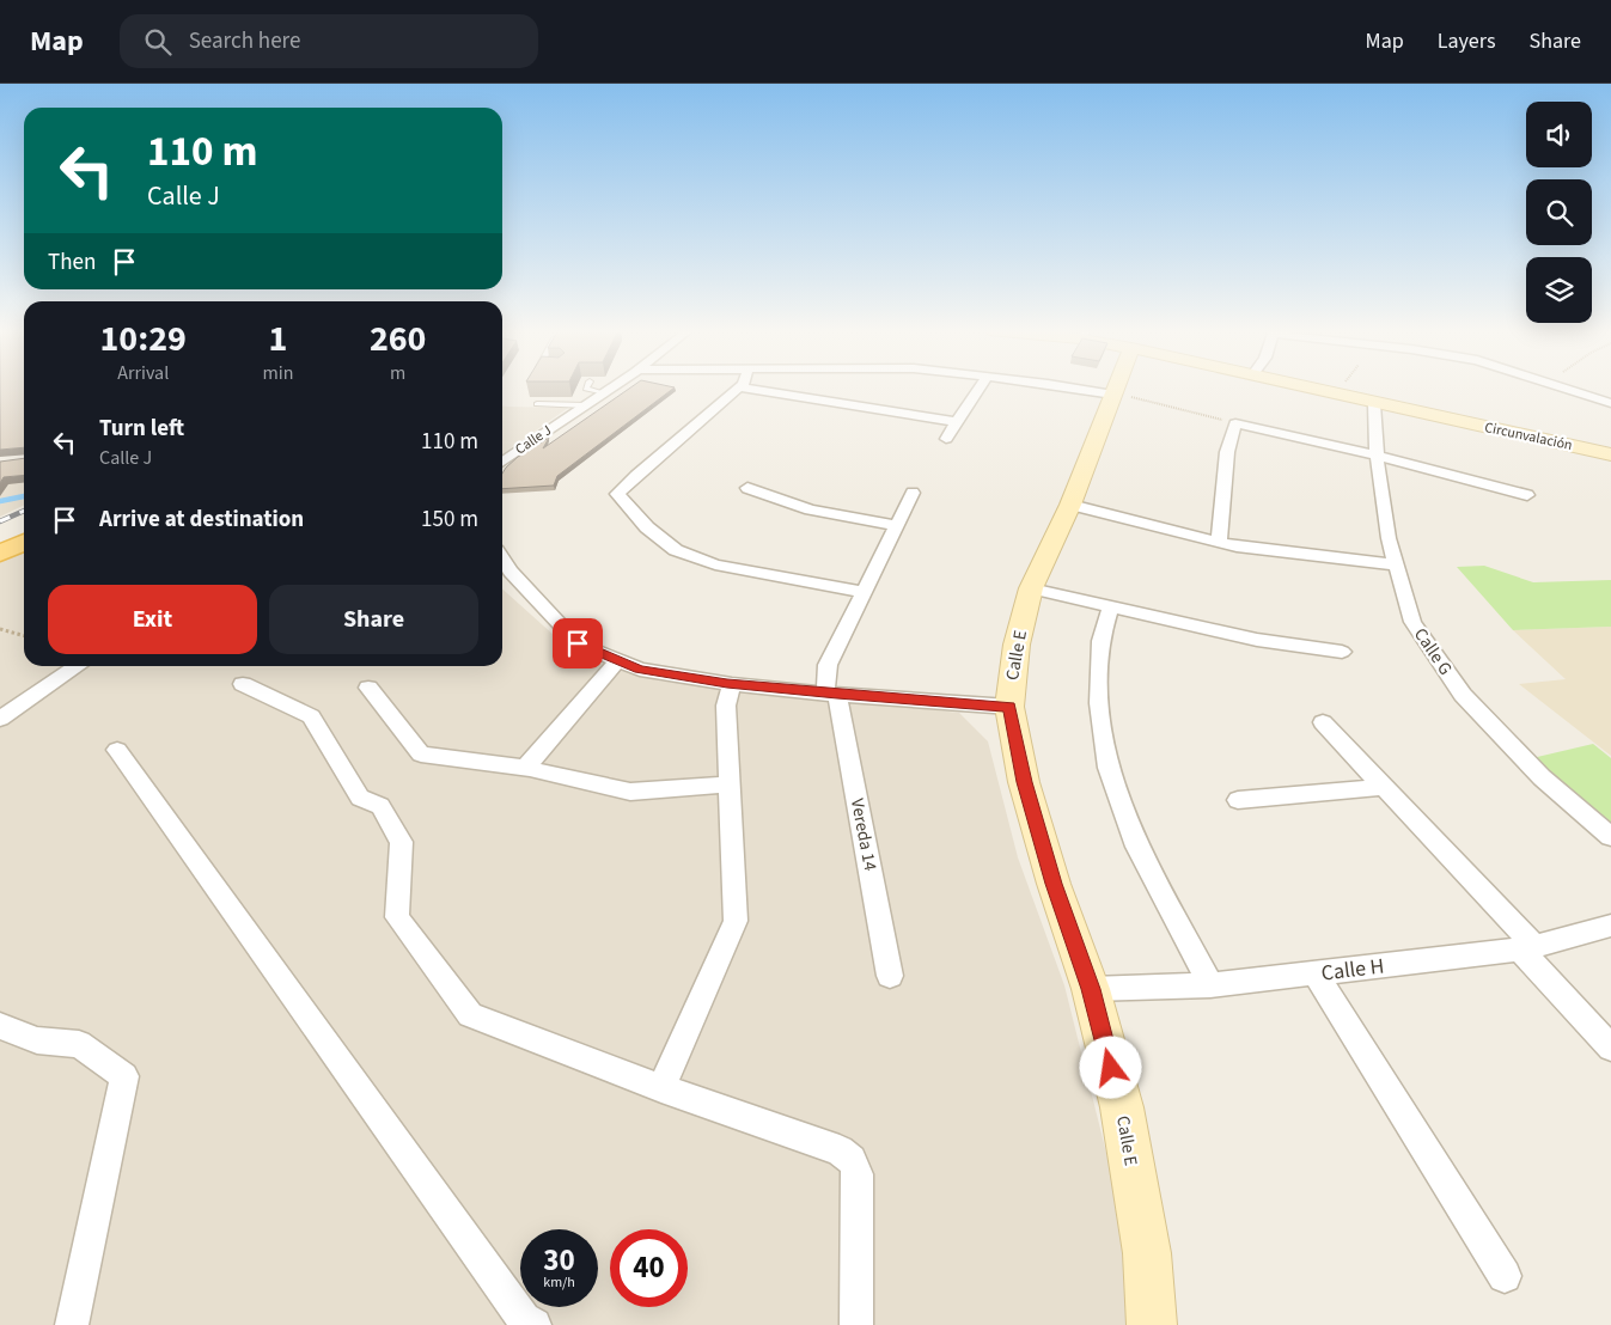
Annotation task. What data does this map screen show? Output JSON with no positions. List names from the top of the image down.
{
  "streets": {
    "street": [
      "Circunvalación",
      "Calle J",
      "Calle G",
      "Calle E",
      "Vereda 14",
      "Calle H"
    ]
  },
  "crossings": [
    ["Circunvalación", "Calle G"],
    ["Calle E", "Calle H"]
  ],
  "page": {
    "header": "Map",
    "search": "Search here",
    "nav": ["Map", "Layers", "Share"],
    "turn": ["110 m", "Calle J"],
    "then": "Then",
    "eta": [
      "10:29",
      "Arrival",
      "1",
      "min",
      "260",
      "m"
    ],
    "list": [
      {
        "name": "Turn left",
        "note": "Calle J",
        "value": "110 m"
      },
      {
        "name": "Arrive at destination",
        "value": "150 m"
      }
    ],
    "buttons": ["Exit", "Share"],
    "speed": "30 km/h",
    "limit": "40"
  }
}
